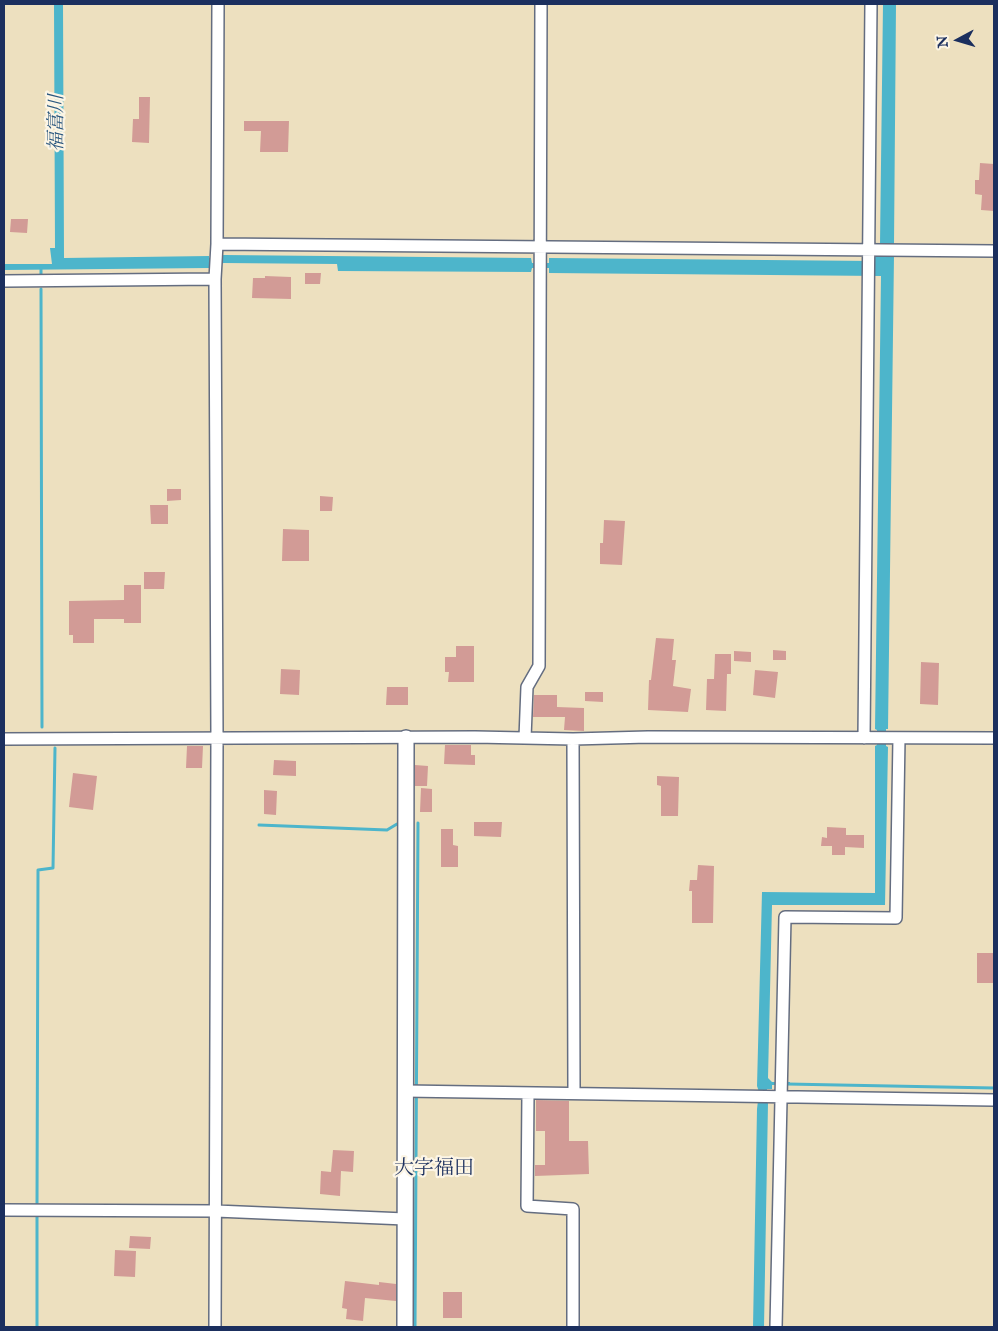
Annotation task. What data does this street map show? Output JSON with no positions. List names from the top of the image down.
{
  "districts": ["大字福田"],
  "water": ["福富川"],
  "north": "left"
}
